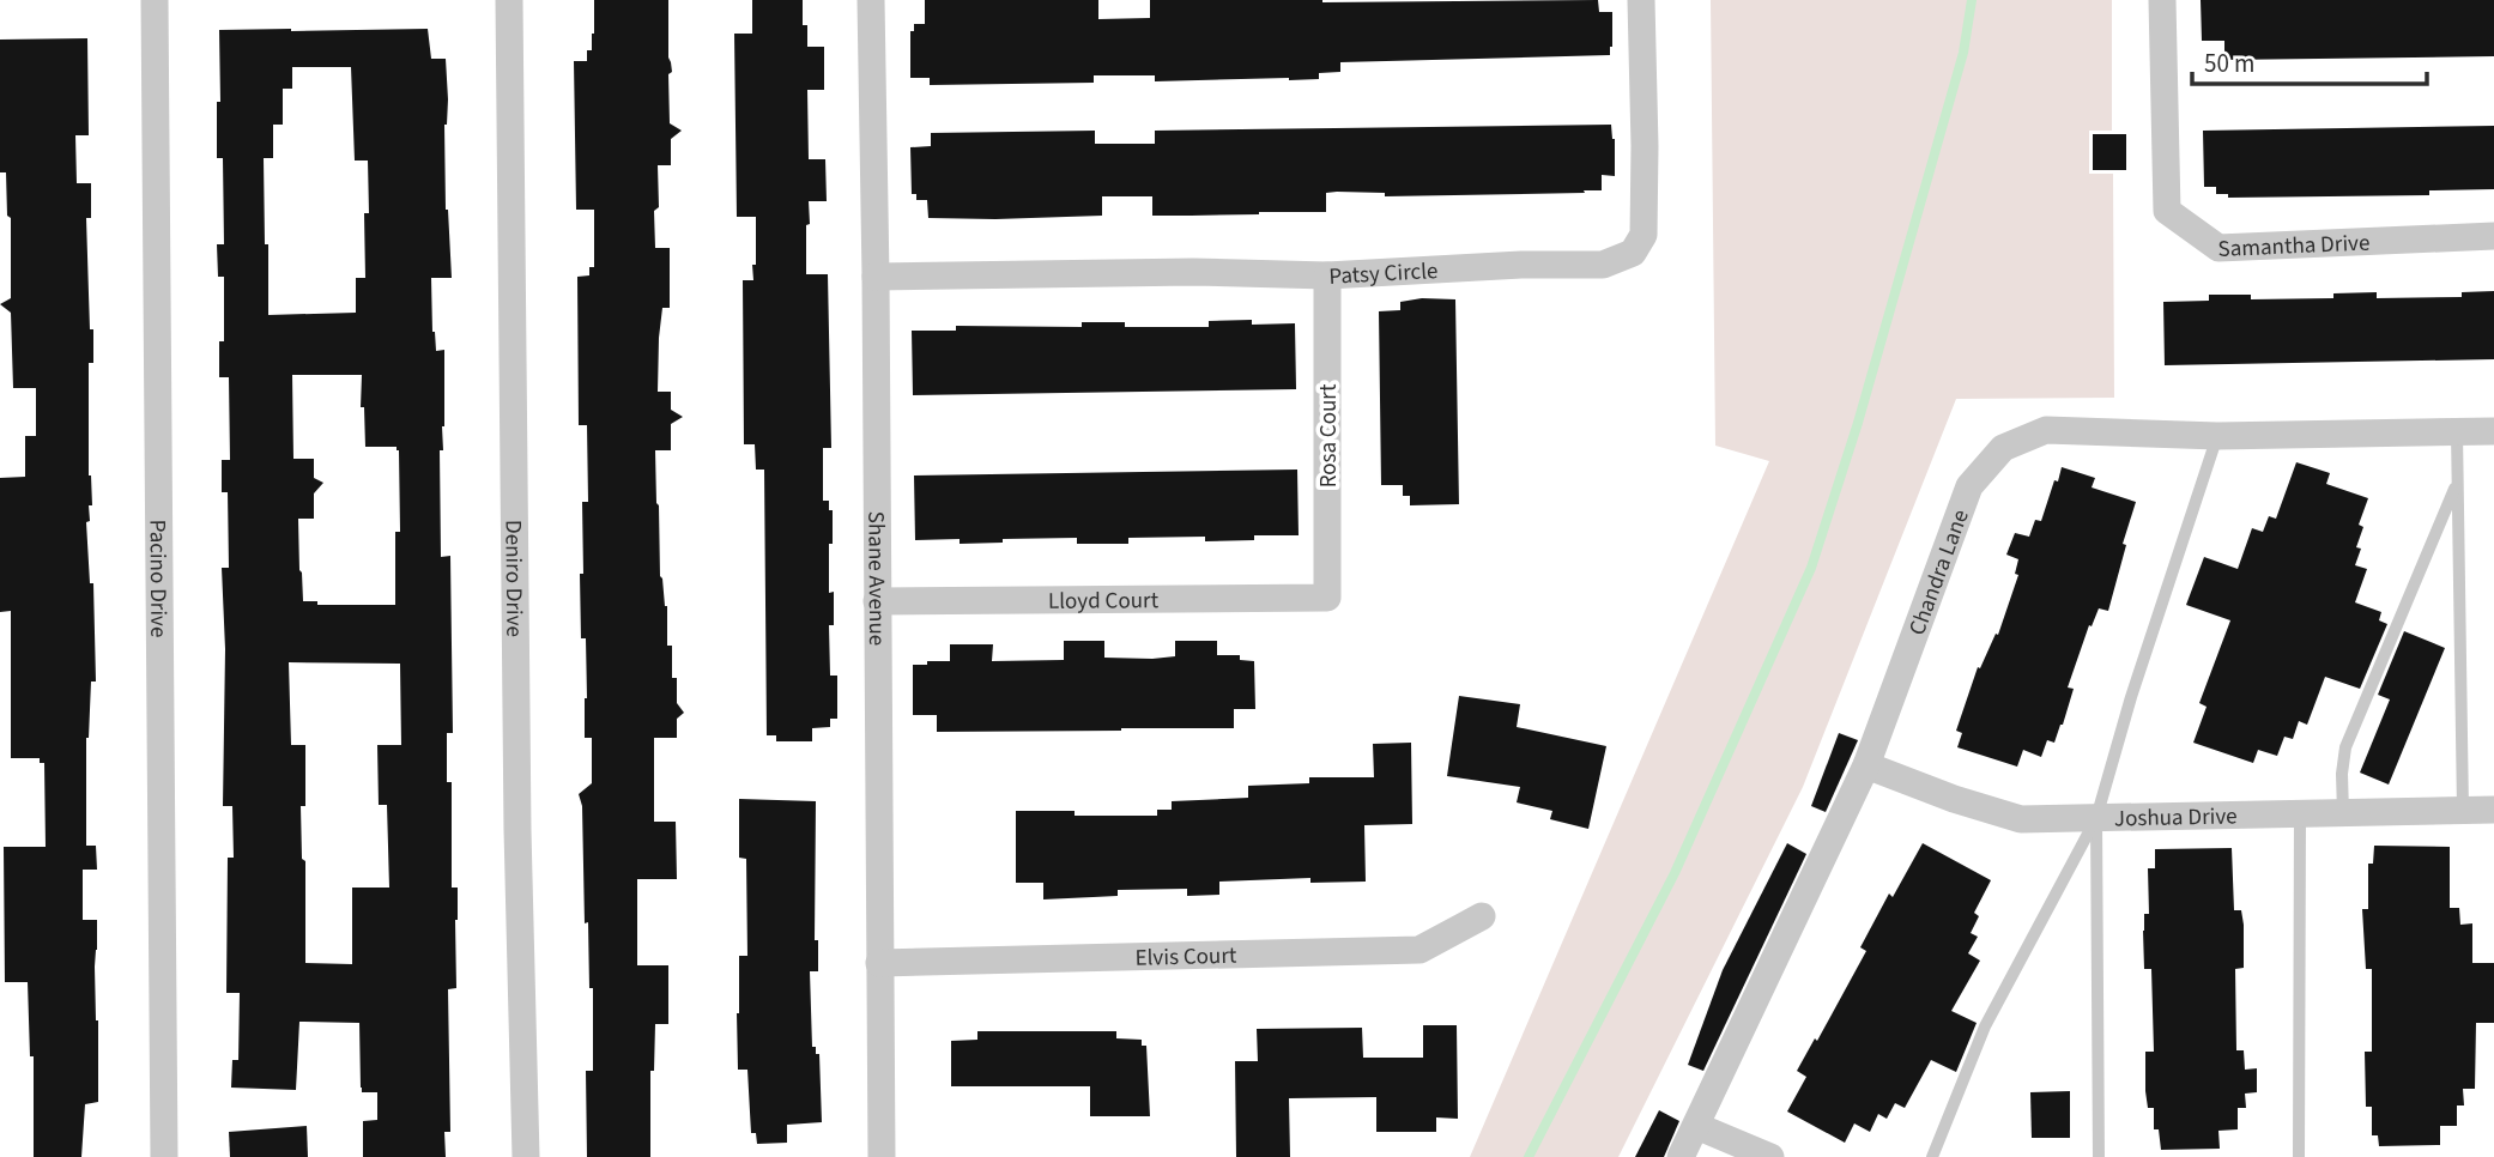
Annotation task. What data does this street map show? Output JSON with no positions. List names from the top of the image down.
{
  "streets": {
    "street": [
      "Samantha Drive",
      "Patsy Circle",
      "Rosa Court",
      "Chandra Lane",
      "Pacino Drive",
      "Deniro Drive",
      "Shane Avenue",
      "Lloyd Court",
      "Joshua Drive",
      "Elvis Court"
    ]
  },
  "crossings": [
    ["Patsy Circle", "Rosa Court"],
    ["Patsy Circle", "Shane Avenue"],
    ["Rosa Court", "Lloyd Court"],
    ["Chandra Lane", "Joshua Drive"],
    ["Shane Avenue", "Lloyd Court"],
    ["Shane Avenue", "Elvis Court"]
  ],
  "scale_bar": "50 m"
}
